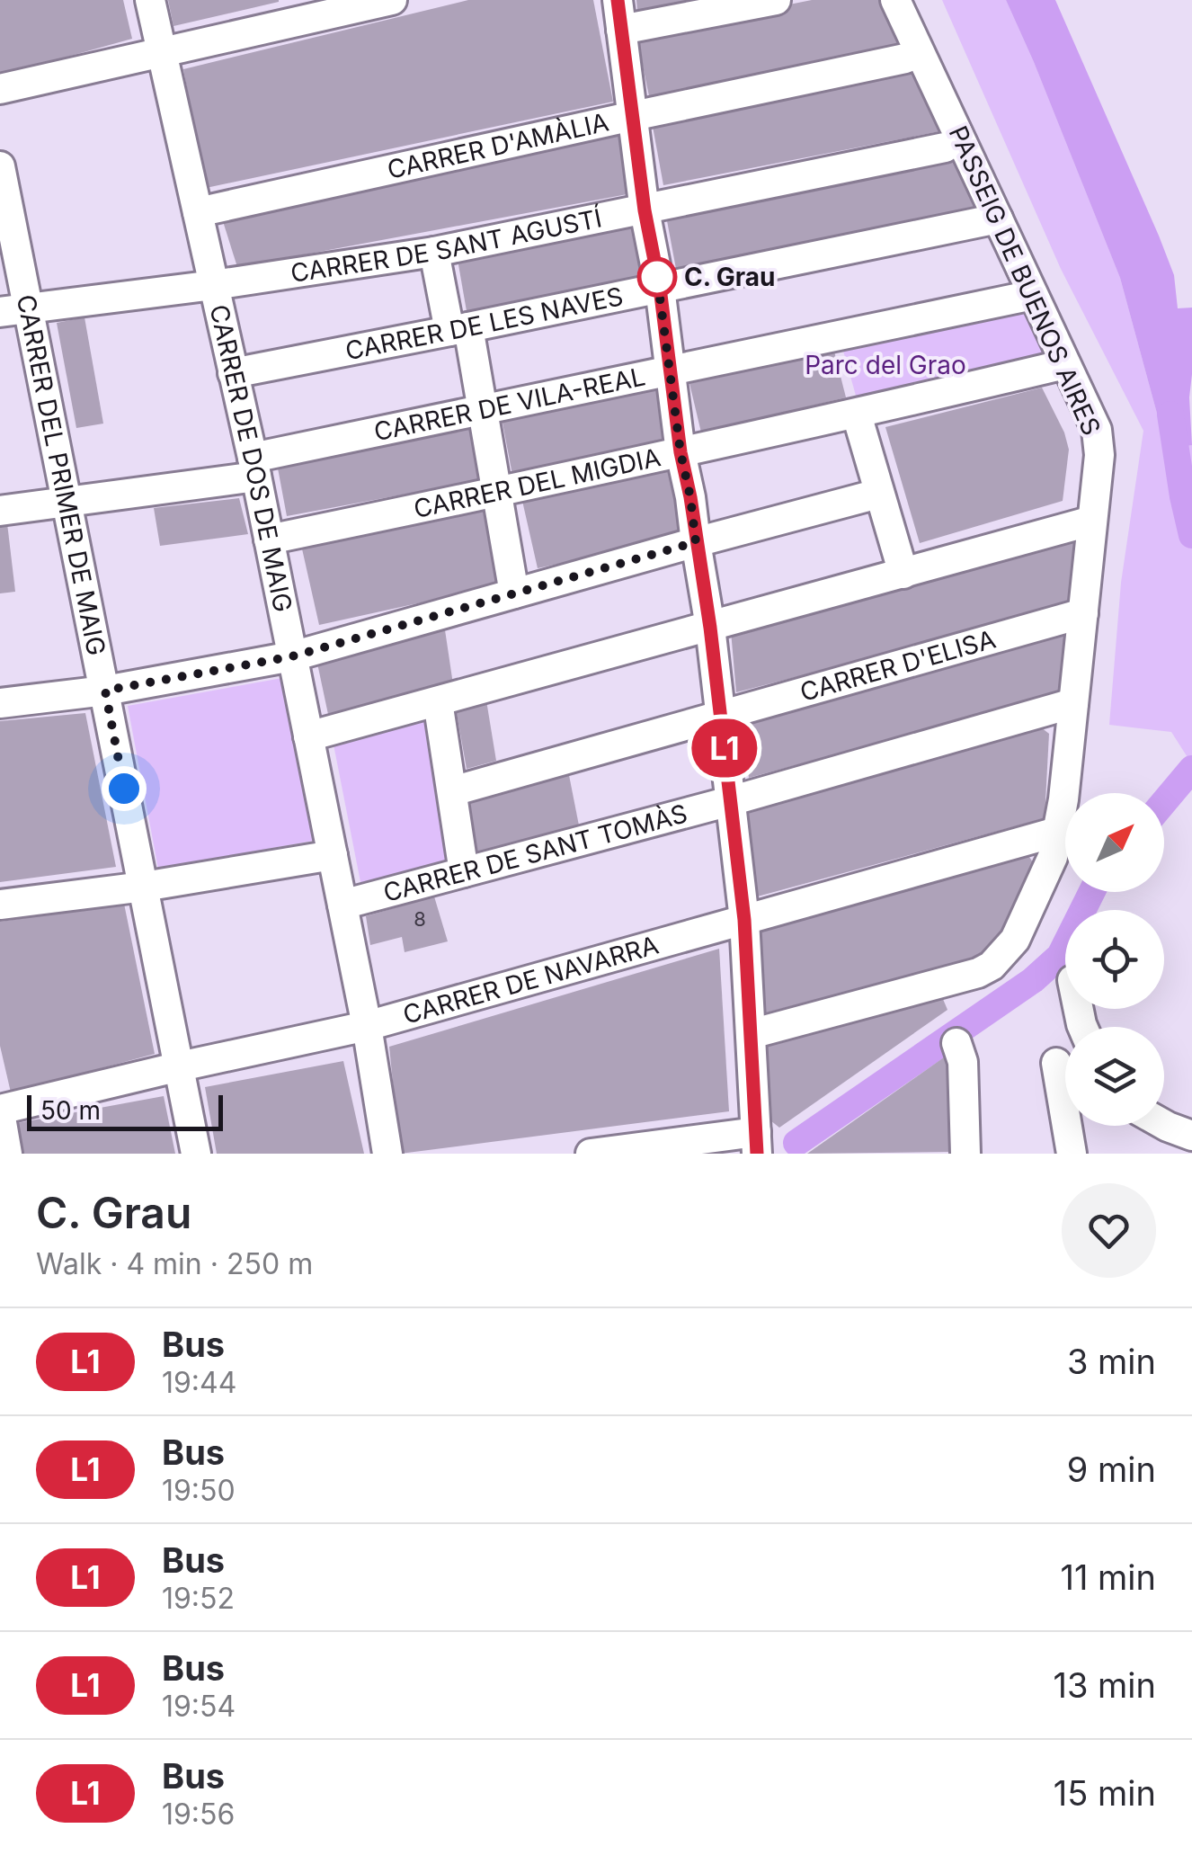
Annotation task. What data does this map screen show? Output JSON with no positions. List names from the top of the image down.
{
  "streets": {
    "street": [
      "CARRER D'AMÀLIA",
      "CARRER DE SANT AGUSTÍ",
      "PASSEIG DE BUENOS AIRES",
      "CARRER DE LES NAVES",
      "CARRER DE VILA-REAL",
      "CARRER DE DOS DE MAIG",
      "CARRER DEL PRIMER DE MAIG",
      "CARRER DEL MIGDIA",
      "CARRER D'ELISA",
      "CARRER DE SANT TOMÀS",
      "CARRER DE NAVARRA"
    ]
  },
  "crossings": [
    ["CARRER D'AMÀLIA", "CARRER DE DOS DE MAIG"],
    ["CARRER DE SANT AGUSTÍ", "CARRER DE DOS DE MAIG"],
    ["CARRER DE SANT AGUSTÍ", "CARRER DEL PRIMER DE MAIG"],
    ["PASSEIG DE BUENOS AIRES", "CARRER DE LES NAVES"],
    ["PASSEIG DE BUENOS AIRES", "CARRER DE VILA-REAL"],
    ["PASSEIG DE BUENOS AIRES", "CARRER DEL MIGDIA"],
    ["PASSEIG DE BUENOS AIRES", "CARRER D'ELISA"],
    ["PASSEIG DE BUENOS AIRES", "CARRER DE SANT TOMÀS"],
    ["PASSEIG DE BUENOS AIRES", "CARRER DE NAVARRA"],
    ["CARRER DE LES NAVES", "CARRER DE DOS DE MAIG"],
    ["CARRER DE VILA-REAL", "CARRER DE DOS DE MAIG"],
    ["CARRER DE VILA-REAL", "CARRER DEL PRIMER DE MAIG"],
    ["CARRER DE DOS DE MAIG", "CARRER DEL MIGDIA"],
    ["CARRER DE DOS DE MAIG", "CARRER DE SANT TOMÀS"],
    ["CARRER DE DOS DE MAIG", "CARRER DE NAVARRA"],
    ["CARRER DEL PRIMER DE MAIG", "CARRER DE NAVARRA"]
  ],
  "parks": ["Parc del Grao"],
  "places": ["C. Grau"],
  "lines": ["bus line L1"],
  "house_numbers": ["8"],
  "scale_bar": "50 m",
  "north": "top right",
  "page": {
    "on_map": "L1",
    "scale": "50 m",
    "heading": ["C. Grau", "Walk · 4 min · 250 m"],
    "list": [
      {
        "mark": "L1",
        "name": "Bus",
        "note": "19:44",
        "value": "3 min"
      },
      {
        "mark": "L1",
        "name": "Bus",
        "note": "19:50",
        "value": "9 min"
      },
      {
        "mark": "L1",
        "name": "Bus",
        "note": "19:52",
        "value": "11 min"
      },
      {
        "mark": "L1",
        "name": "Bus",
        "note": "19:54",
        "value": "13 min"
      },
      {
        "mark": "L1",
        "name": "Bus",
        "note": "19:56",
        "value": "15 min"
      }
    ]
  }
}
